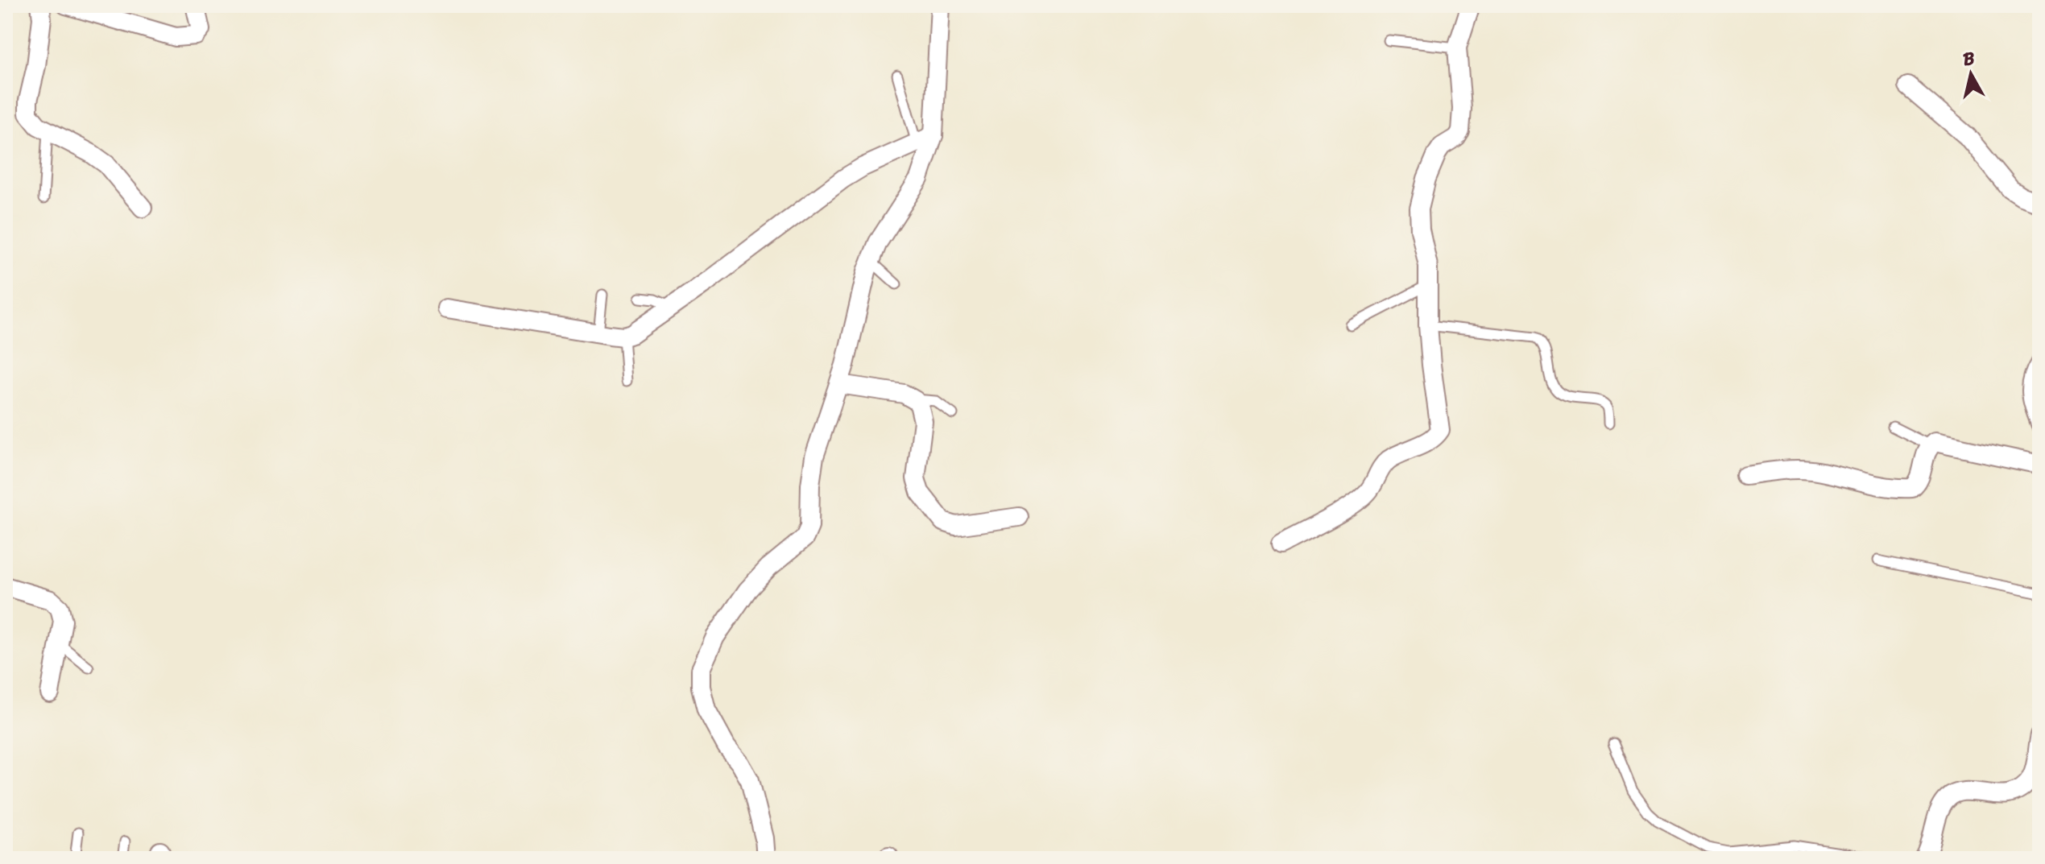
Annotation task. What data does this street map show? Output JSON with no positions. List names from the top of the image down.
{
  "north": "top"
}
